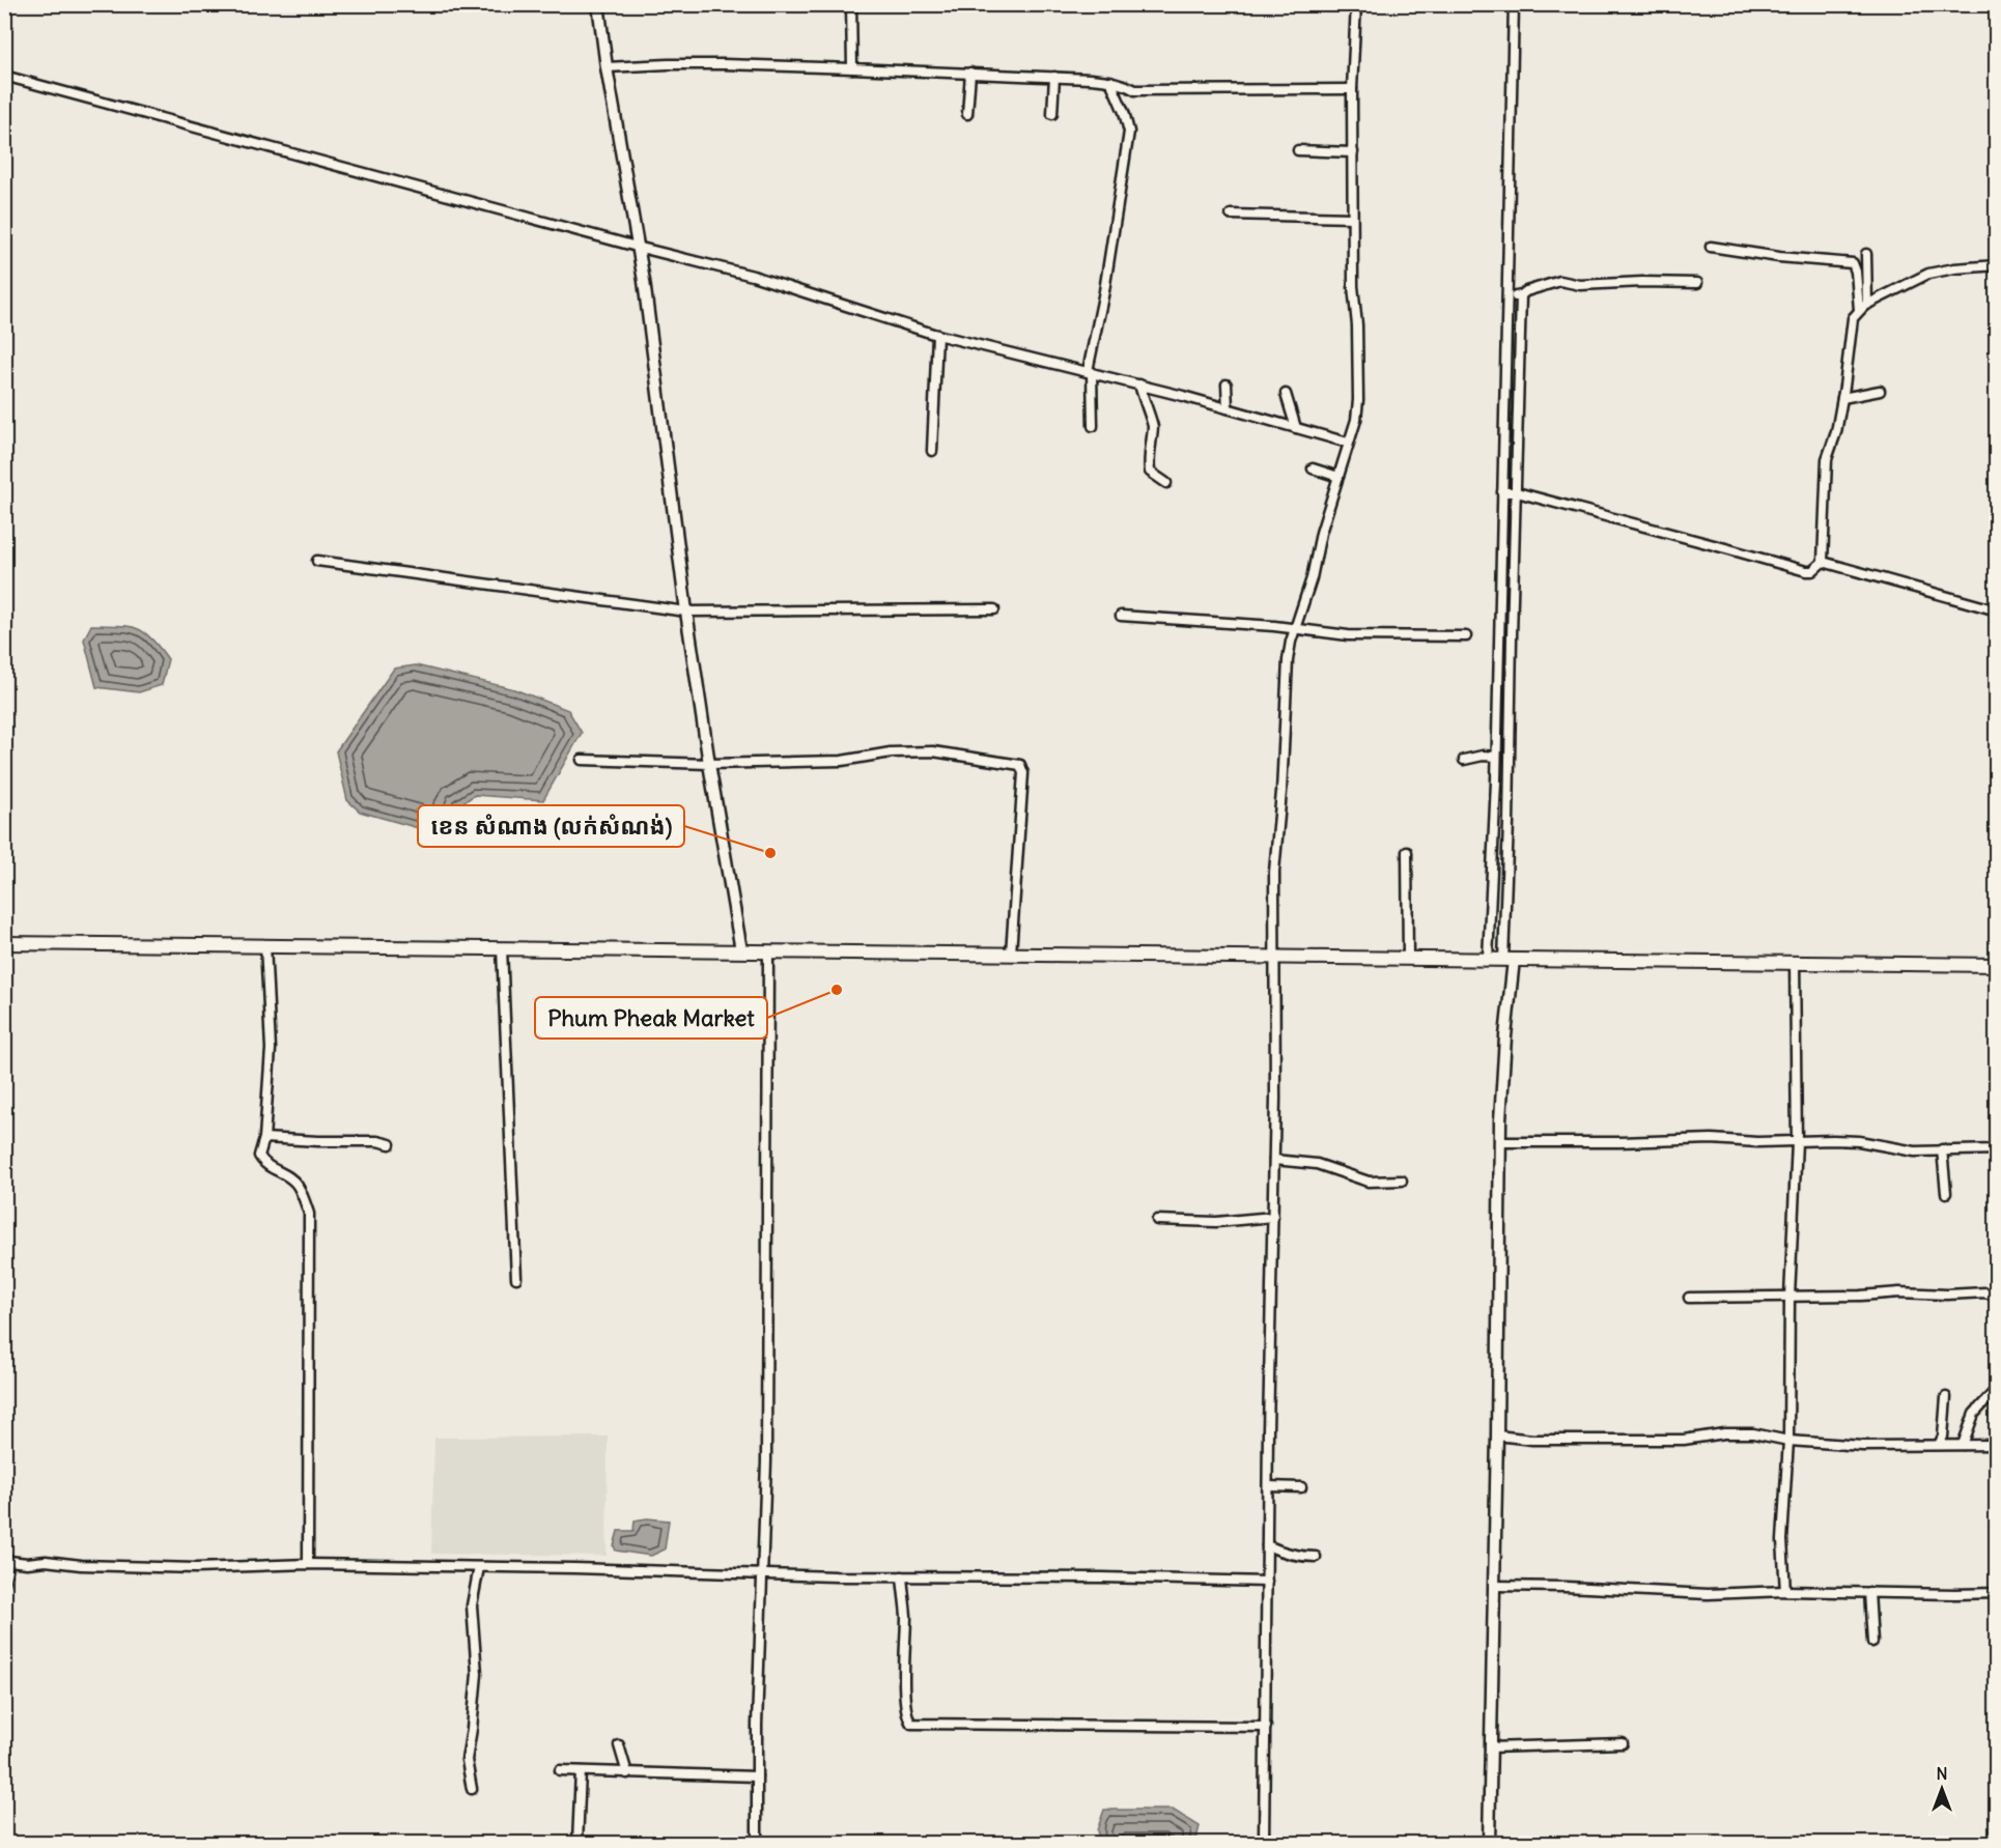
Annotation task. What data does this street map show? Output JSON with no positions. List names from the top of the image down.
{
  "places": ["ខេន សំណាង (លក់សំណង់)", "Phum Pheak Market"],
  "north": "top"
}
